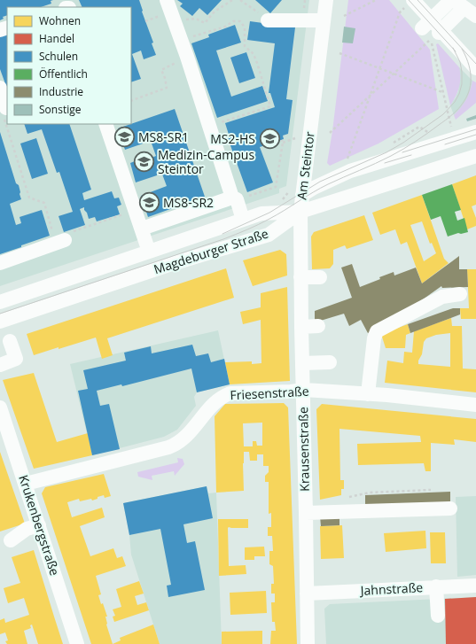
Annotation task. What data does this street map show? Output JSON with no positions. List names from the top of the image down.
{
  "streets": {
    "street": [
      "Am Steintor",
      "Magdeburger Straße",
      "Friesenstraße",
      "Krausenstraße",
      "Krukenbergstraße",
      "Jahnstraße"
    ]
  },
  "crossings": [
    ["Am Steintor", "Magdeburger Straße"],
    ["Am Steintor", "Krausenstraße"],
    ["Magdeburger Straße", "Krausenstraße"],
    ["Friesenstraße", "Krausenstraße"],
    ["Friesenstraße", "Krukenbergstraße"],
    ["Krausenstraße", "Jahnstraße"]
  ],
  "places": {
    "school or university": [
      "MS8-SR1",
      "MS2-HS",
      "Medizin-Campus Steintor",
      "MS8-SR2"
    ]
  },
  "legend": [
    "Wohnen",
    "Handel",
    "Schulen",
    "Öffentlich",
    "Industrie",
    "Sonstige"
  ]
}
